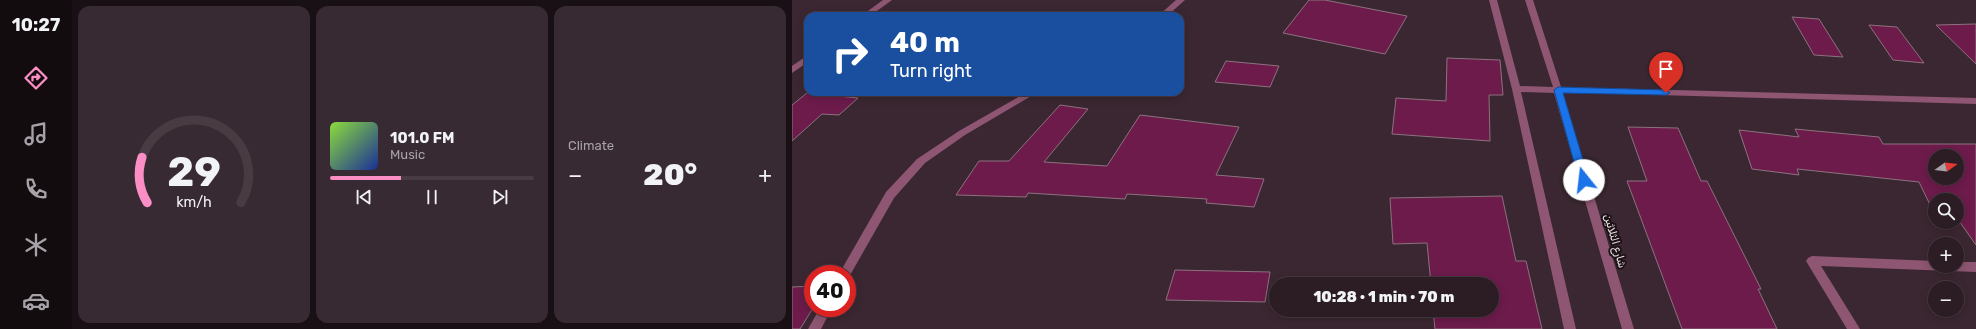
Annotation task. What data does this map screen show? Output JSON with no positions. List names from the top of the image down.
{
  "streets": {
    "street": ["شارع الثلاثين"]
  },
  "north": "right",
  "page": {
    "tabs": "10:27",
    "tile": "Climate",
    "turn": ["40 m", "Turn right"],
    "song": ["101.0 FM", "Music"],
    "map_buttons": ["+", "−"],
    "heat": ["−", "20°", "+"],
    "limit": "40",
    "trip": "10:28 · 1 min · 70 m",
    "gauge": ["29", "km/h"]
  }
}
